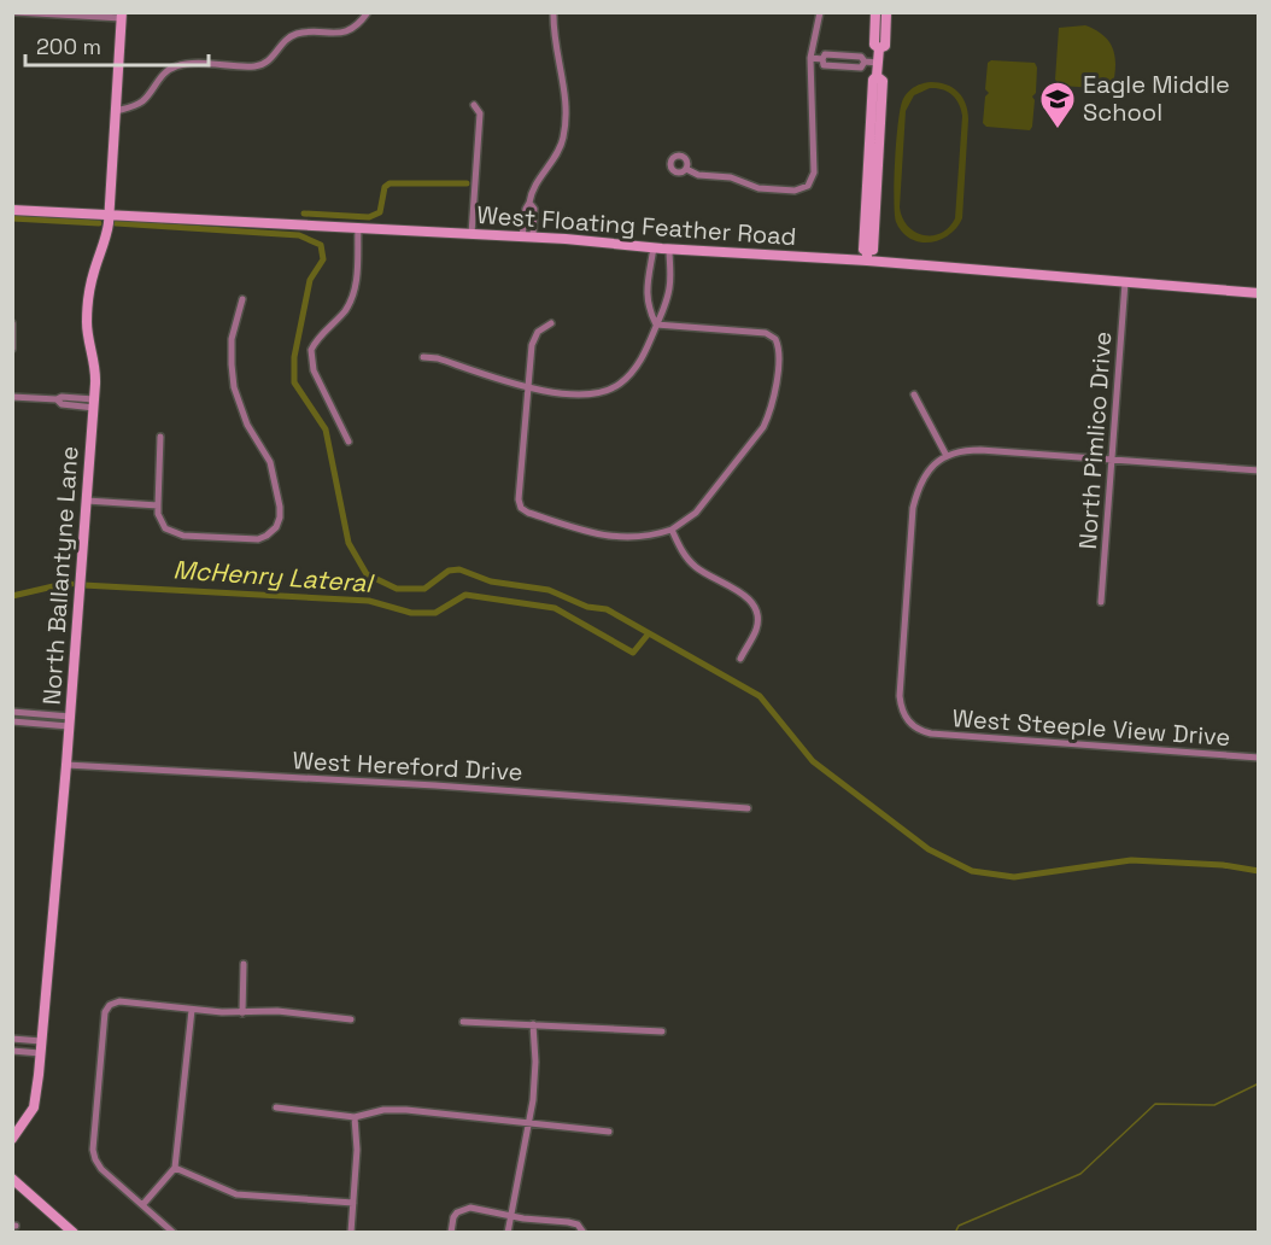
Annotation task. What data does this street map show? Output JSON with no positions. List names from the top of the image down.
{
  "streets": {
    "street": [
      "West Floating Feather Road",
      "North Pimlico Drive",
      "North Ballantyne Lane",
      "West Steeple View Drive",
      "West Hereford Drive"
    ]
  },
  "crossings": [
    ["West Floating Feather Road", "North Pimlico Drive"],
    ["West Floating Feather Road", "North Ballantyne Lane"],
    ["North Ballantyne Lane", "West Hereford Drive"]
  ],
  "water": ["McHenry Lateral"],
  "places": {
    "school or university": ["Eagle Middle School"]
  },
  "scale_bar": "200 m"
}
